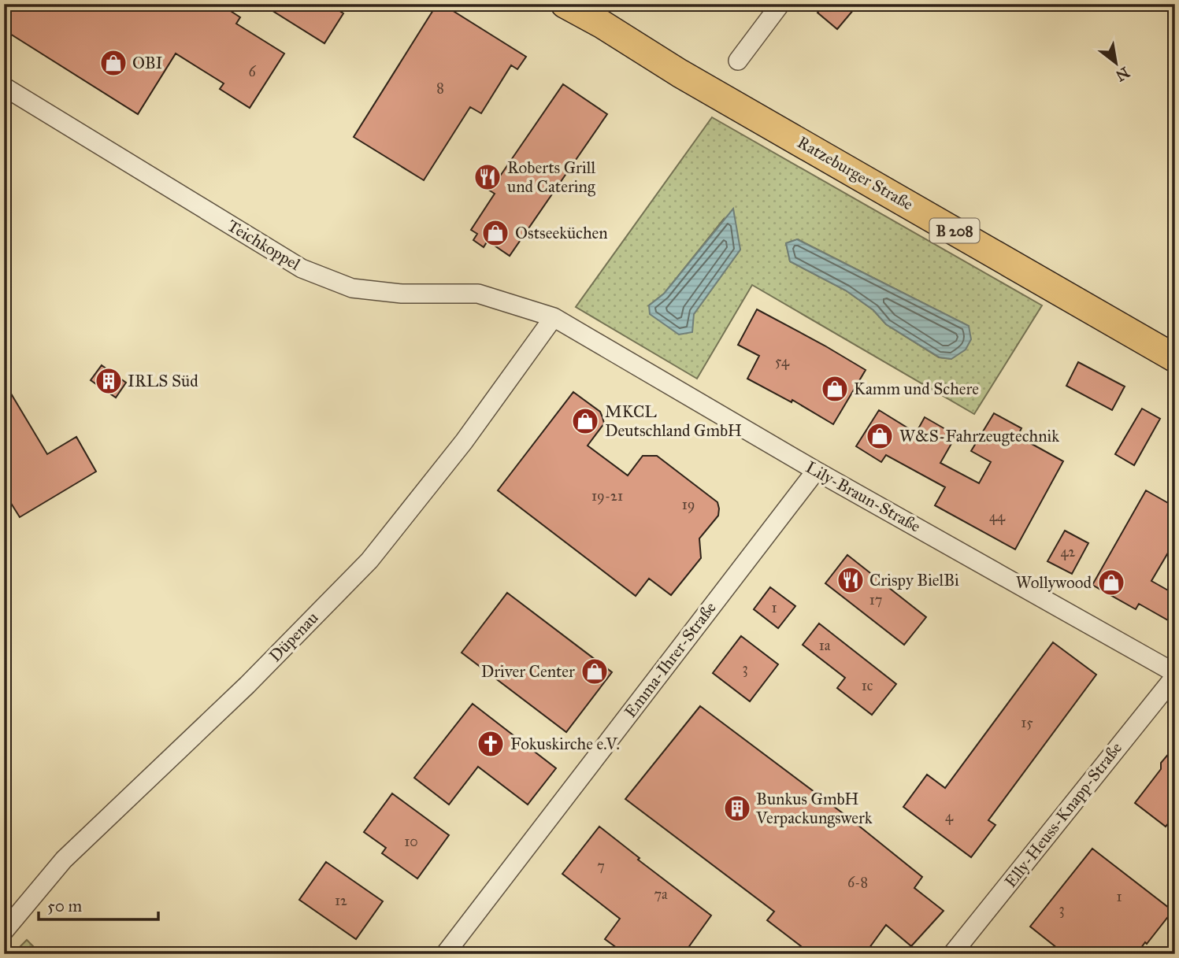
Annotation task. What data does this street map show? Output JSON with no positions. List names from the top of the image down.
{
  "streets": {
    "main road": ["Ratzeburger Straße", "B 208"],
    "street": [
      "Teichkoppel",
      "Lily-Braun-Straße",
      "Düpenau",
      "Emma-Ihrer-Straße",
      "Elly-Heuss-Knapp-Straße"
    ]
  },
  "crossings": [
    ["Teichkoppel", "Lily-Braun-Straße"],
    ["Teichkoppel", "Düpenau"],
    ["Lily-Braun-Straße", "Düpenau"],
    ["Lily-Braun-Straße", "Emma-Ihrer-Straße"],
    ["Lily-Braun-Straße", "Elly-Heuss-Knapp-Straße"]
  ],
  "places": {
    "shop": [
      "OBI",
      "Ostseeküchen",
      "Kamm und Schere",
      "MKCL Deutschland GmbH",
      "W&S-Fahrzeugtechnik",
      "Wollywood",
      "Driver Center"
    ],
    "restaurant": ["Roberts Grill und Catering", "Crispy BielBi"],
    "building": ["IRLS Süd", "Bunkus GmbH Verpackungswerk"],
    "church": ["Fokuskirche e.V."]
  },
  "house_numbers": [
    "6",
    "8",
    "54",
    "19-21",
    "19",
    "44",
    "42",
    "17",
    "1",
    "1a",
    "3",
    "1c",
    "15",
    "4",
    "10",
    "7",
    "6-8",
    "7a",
    "1",
    "12",
    "3"
  ],
  "scale_bar": "50 m",
  "north": "bottom right"
}
